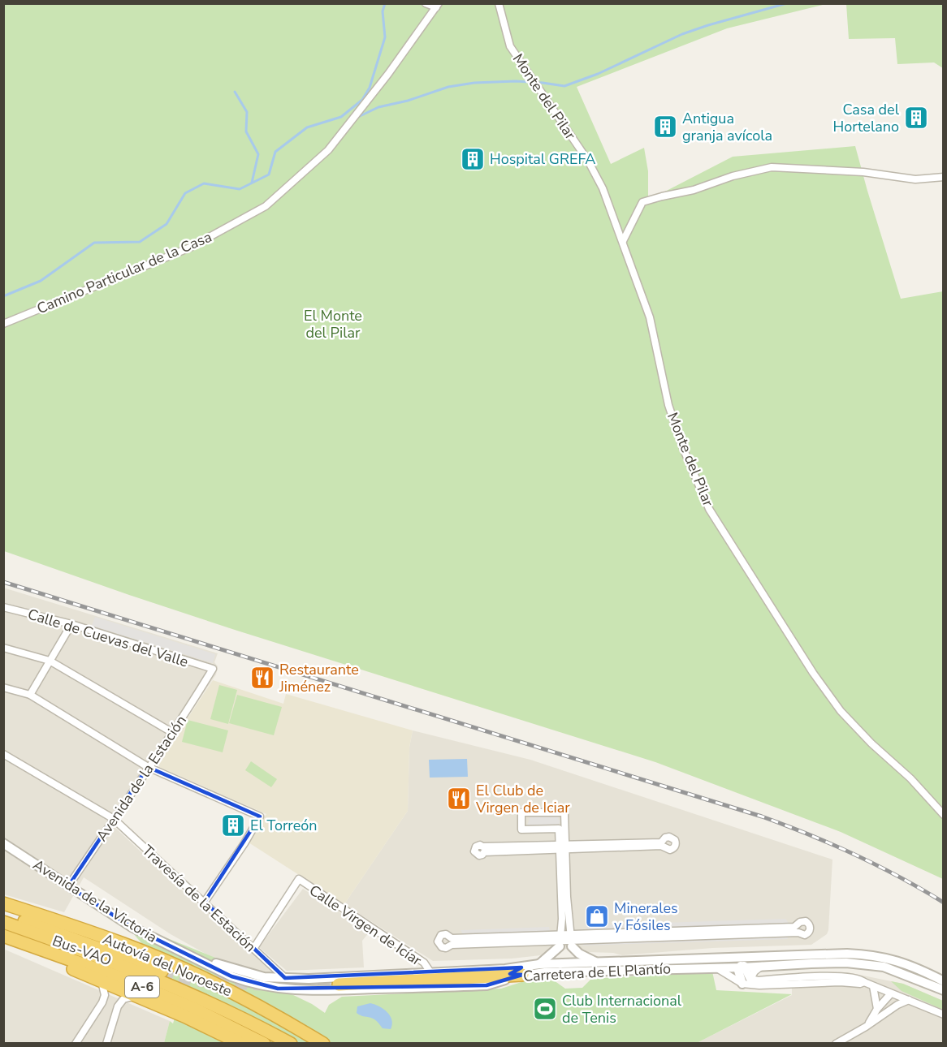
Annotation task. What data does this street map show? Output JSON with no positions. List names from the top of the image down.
{
  "streets": {
    "highway": ["Bus-VAO", "Autovía del Noroeste", "A-6"],
    "street": [
      "Monte del Pilar",
      "Camino Particular de la Casa",
      "Calle de Cuevas del Valle",
      "Avenida de la Estación",
      "Travesía de la Estación",
      "Avenida de la Victoria",
      "Calle Virgen de Icíar",
      "Carretera de El Plantío"
    ]
  },
  "crossings": [
    ["Calle de Cuevas del Valle", "Avenida de la Estación"],
    ["Avenida de la Estación", "Travesía de la Estación"],
    ["Avenida de la Estación", "Avenida de la Victoria"],
    ["Travesía de la Estación", "Calle Virgen de Icíar"],
    ["Travesía de la Estación", "Carretera de El Plantío"],
    ["Avenida de la Victoria", "Carretera de El Plantío"],
    ["Calle Virgen de Icíar", "Carretera de El Plantío"]
  ],
  "parks": ["El Monte del Pilar"],
  "places": {
    "building": [
      "Casa del Hortelano",
      "Antigua granja avícola",
      "Hospital GREFA",
      "El Torreón"
    ],
    "restaurant": ["Restaurante Jiménez", "El Club de Virgen de Iciar"],
    "shop": ["Minerales y Fósiles"],
    "sports": ["Club Internacional de Tenis"]
  }
}
